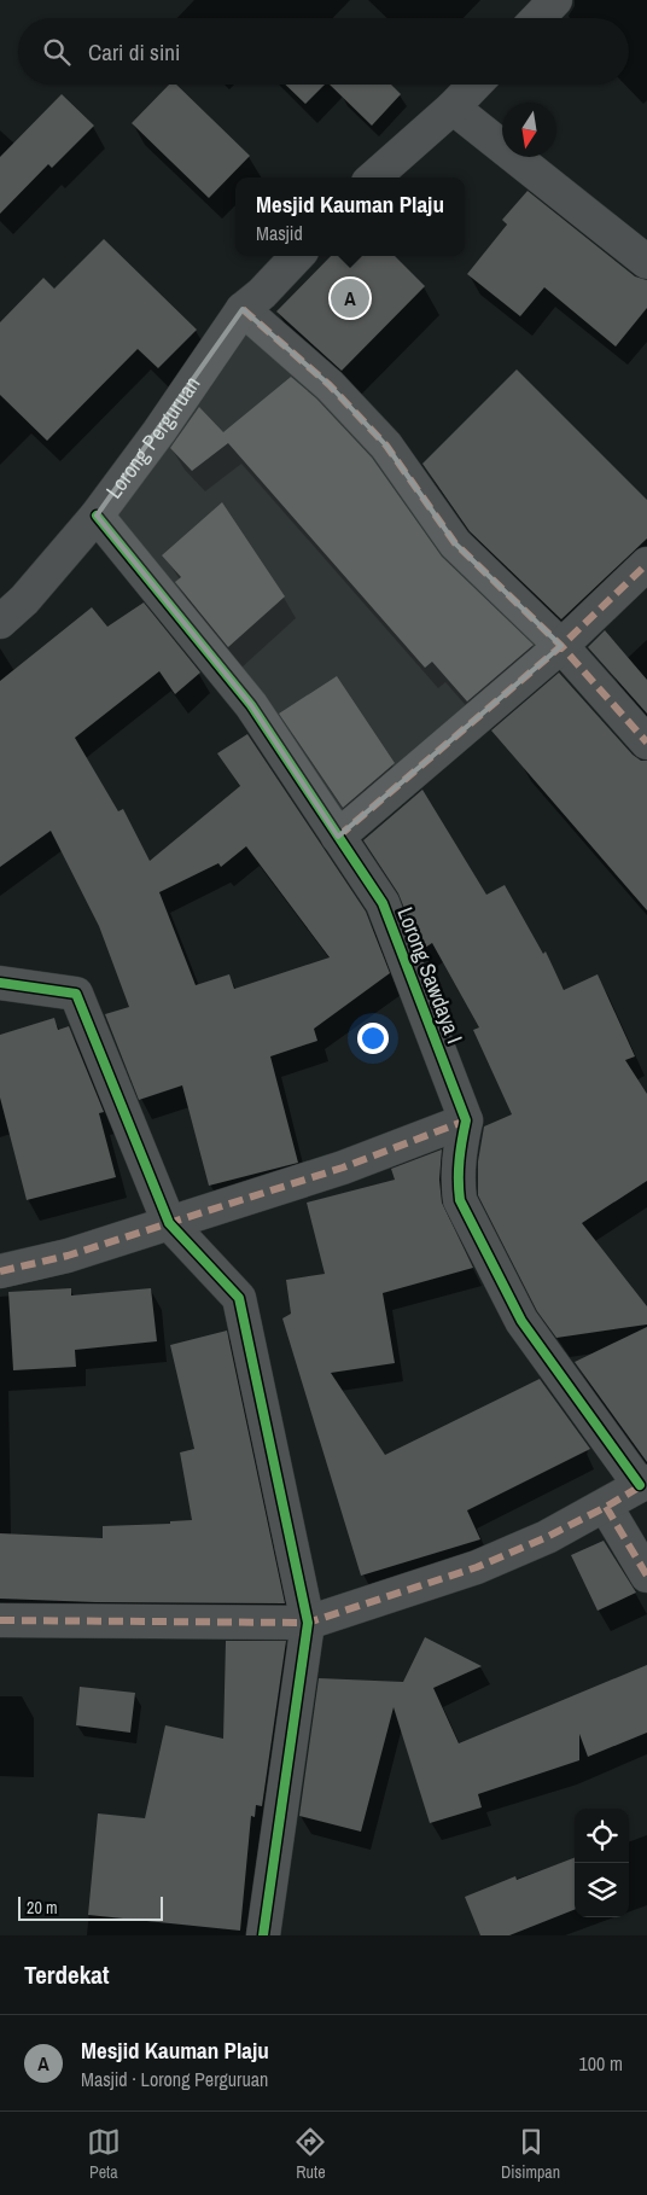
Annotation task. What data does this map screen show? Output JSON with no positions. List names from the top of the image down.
{
  "streets": {
    "street": ["Lorong Perguruan", "Lorong Sawdaya I"]
  },
  "crossings": [
    ["Lorong Perguruan", "Lorong Sawdaya I"]
  ],
  "scale_bar": "20 m",
  "north": "bottom",
  "page": {
    "search": "Cari di sini",
    "popup": ["Mesjid Kauman Plaju", "Masjid"],
    "pins": "A",
    "scale": "20 m",
    "heading": "Terdekat",
    "list": [
      {
        "mark": "A",
        "name": "Mesjid Kauman Plaju",
        "note": "Masjid · Lorong Perguruan",
        "value": "100 m"
      }
    ],
    "nav": ["Peta", "Rute", "Disimpan"]
  }
}
